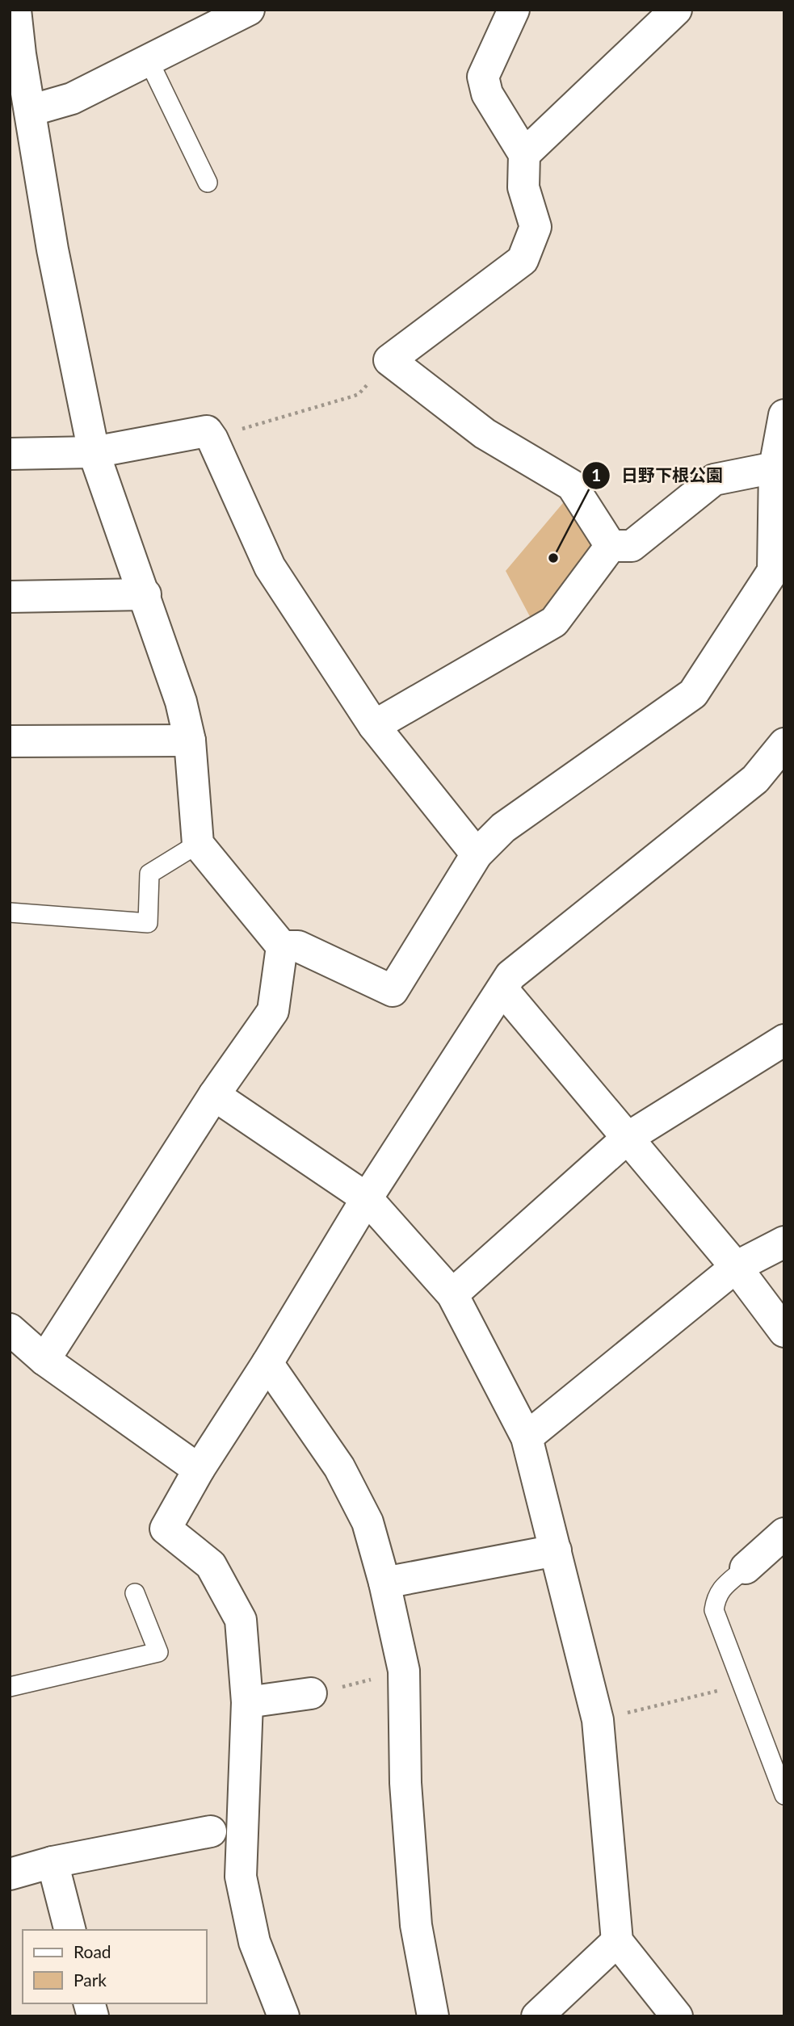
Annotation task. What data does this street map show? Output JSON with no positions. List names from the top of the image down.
{
  "places": ["日野下根公園"],
  "legend": ["Road", "Park"]
}
